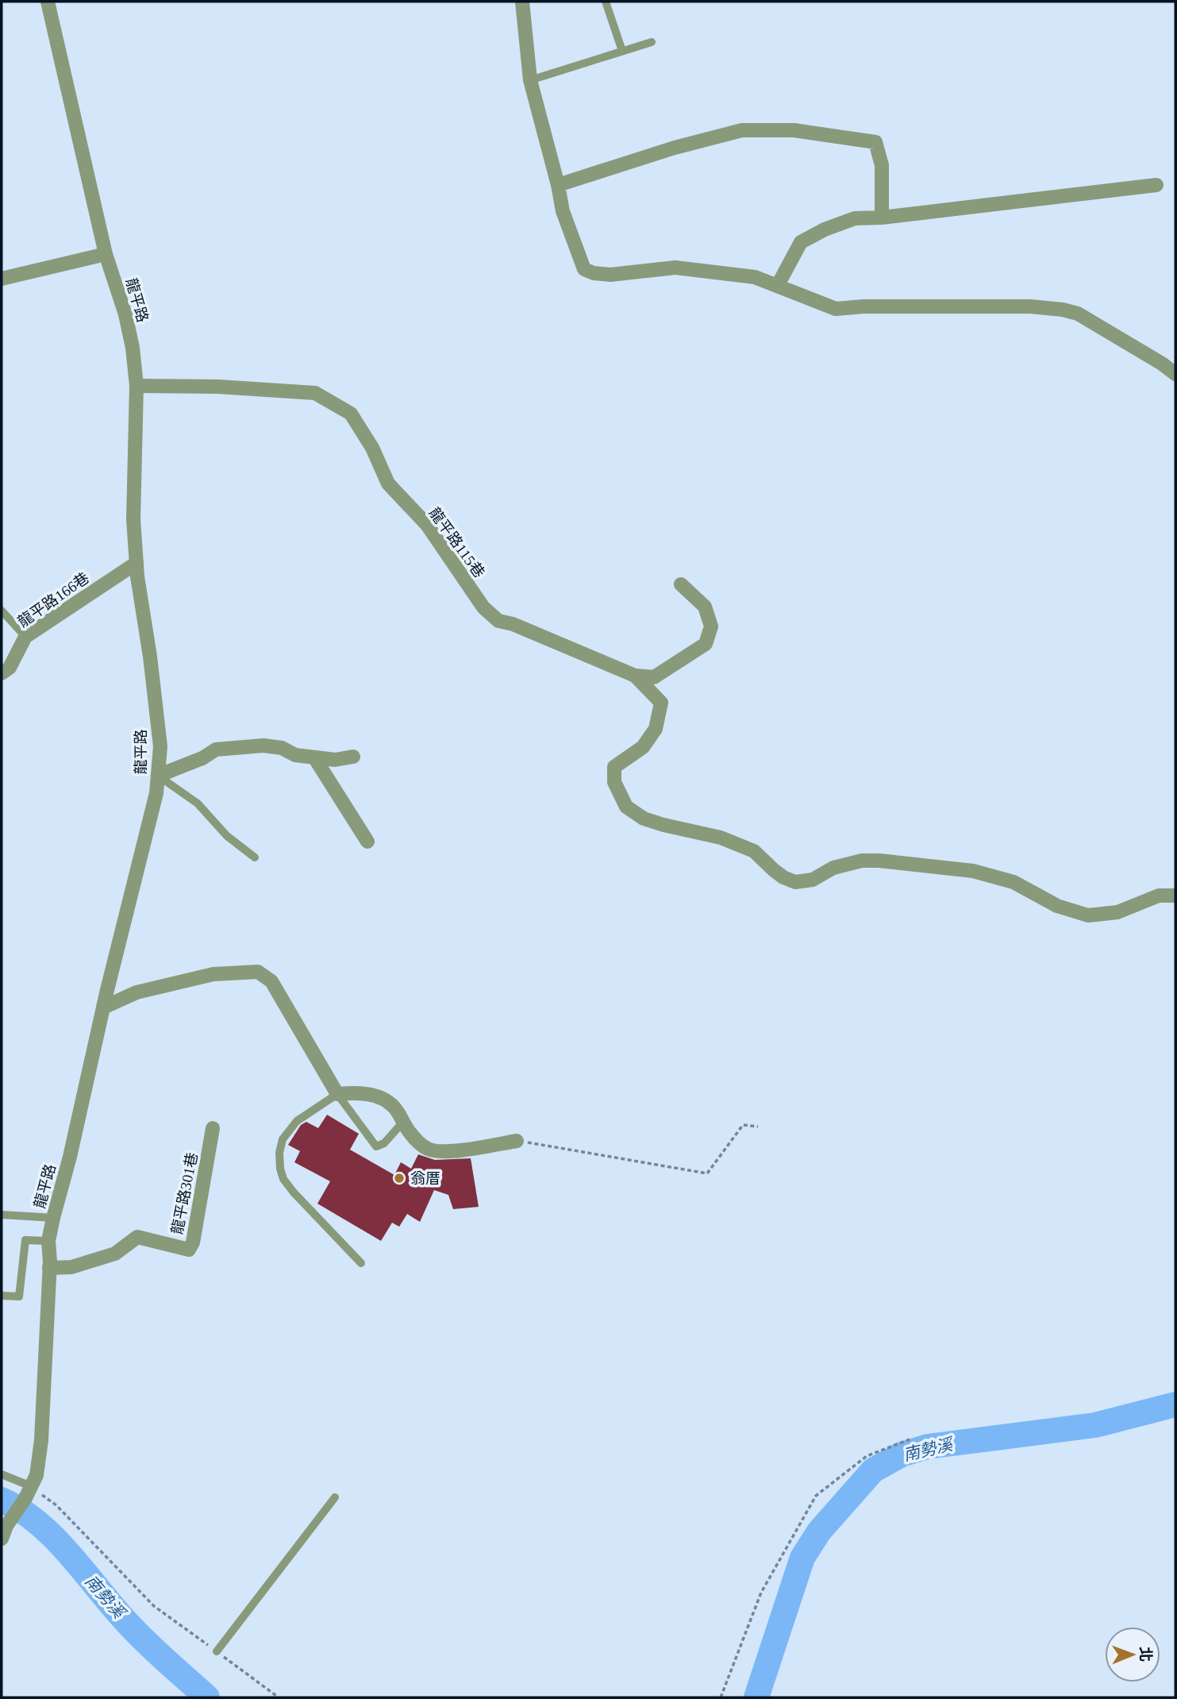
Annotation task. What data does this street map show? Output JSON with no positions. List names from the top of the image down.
{
  "streets": {
    "street": [
      "龍平路",
      "龍平路115巷",
      "龍平路166巷",
      "龍平路301巷"
    ]
  },
  "crossings": [
    ["龍平路", "龍平路115巷"],
    ["龍平路", "龍平路166巷"],
    ["龍平路", "龍平路301巷"]
  ],
  "water": ["南勢溪"],
  "places": ["翁厝"],
  "north": "right"
}
